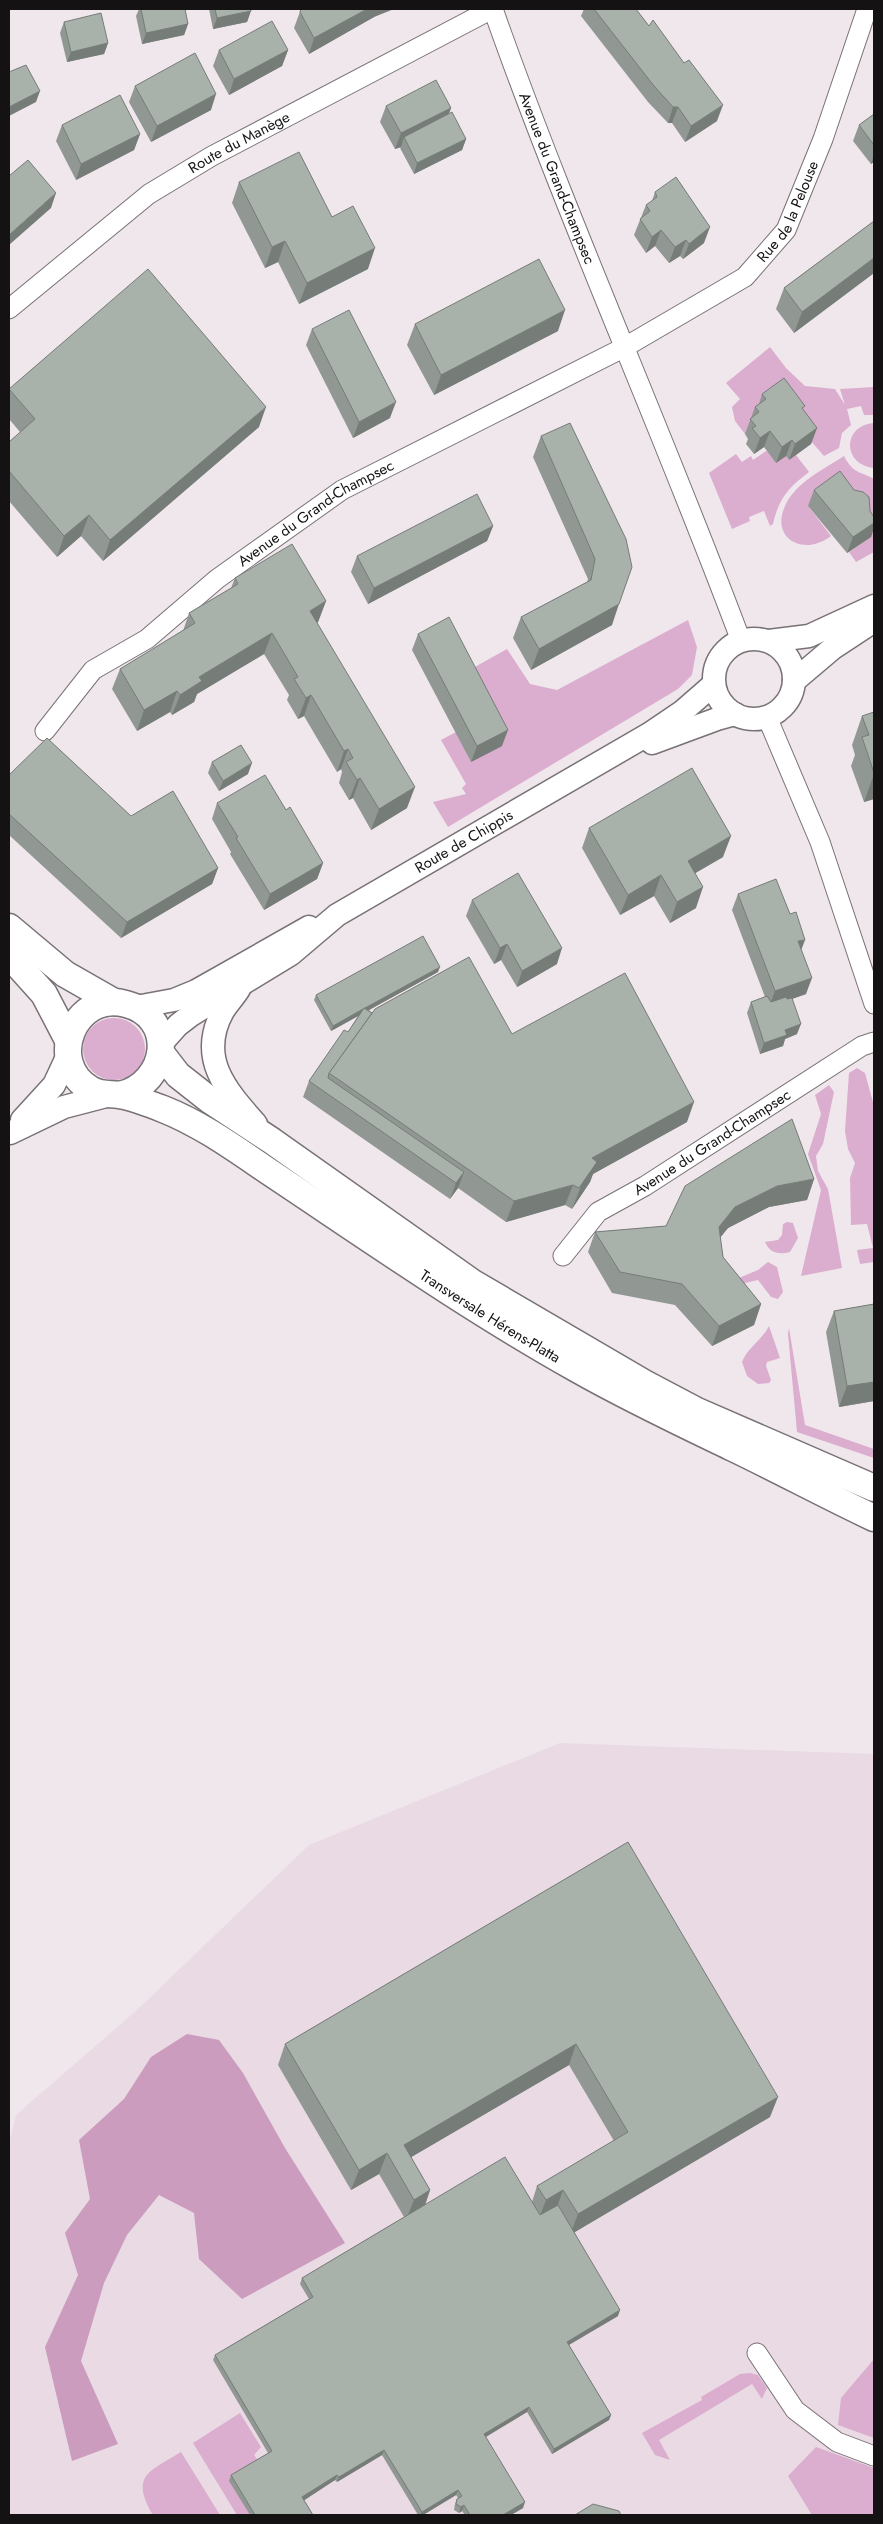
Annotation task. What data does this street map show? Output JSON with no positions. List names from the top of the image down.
{
  "streets": {
    "main road": ["Transversale Hérens-Platta"],
    "street": [
      "Route du Manège",
      "Avenue du Grand-Champsec",
      "Rue de la Pelouse",
      "Route de Chippis"
    ]
  },
  "crossings": [
    ["Route du Manège", "Avenue du Grand-Champsec"],
    ["Avenue du Grand-Champsec", "Rue de la Pelouse"],
    ["Avenue du Grand-Champsec", "Route de Chippis"],
    ["Route de Chippis", "Transversale Hérens-Platta"]
  ]
}
